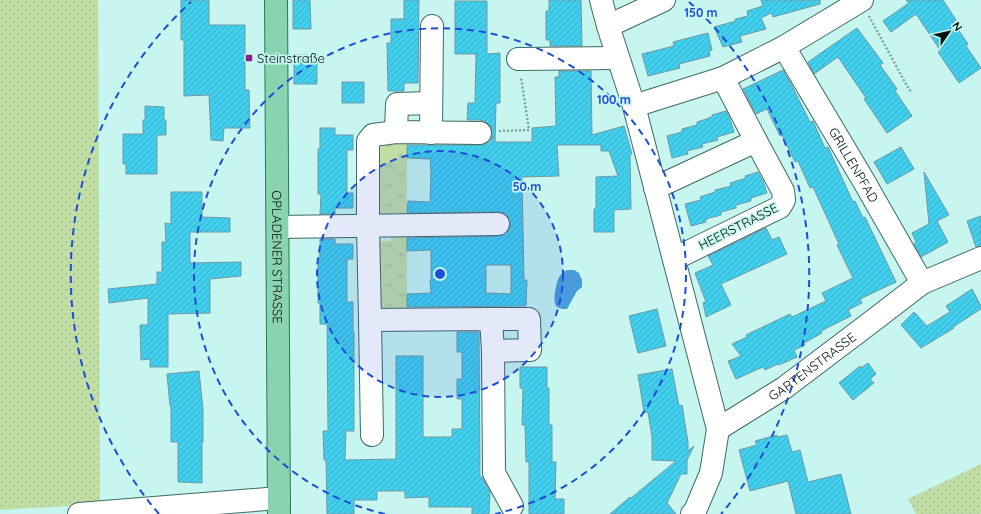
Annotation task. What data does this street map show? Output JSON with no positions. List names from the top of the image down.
{
  "streets": {
    "main road": ["OPLADENER STRASSE"],
    "street": ["GRILLENPFAD", "HEERSTRASSE", "GARTENSTRASSE"]
  },
  "crossings": [
    ["GRILLENPFAD", "GARTENSTRASSE"]
  ],
  "places": {
    "transit": ["Steinstraße"]
  },
  "north": "top right",
  "rings": ["150 m", "100 m", "50 m"]
}
